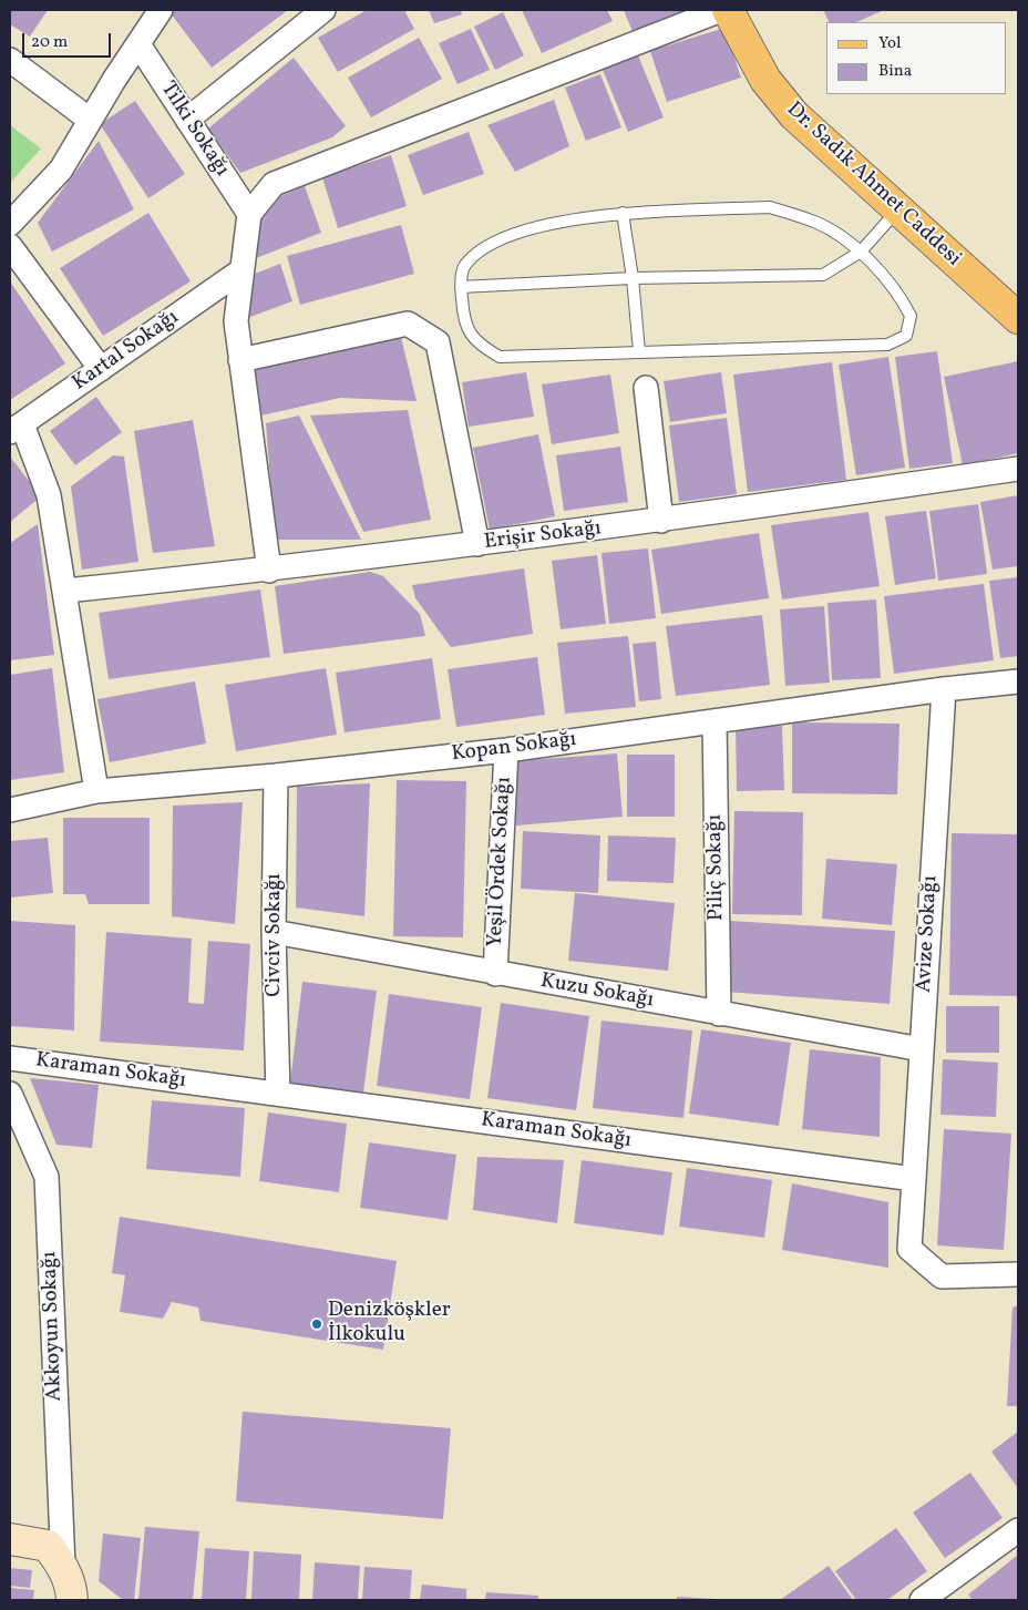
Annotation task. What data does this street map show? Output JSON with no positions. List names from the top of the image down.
{
  "streets": {
    "main road": ["Dr. Sadık Ahmet Caddesi"],
    "street": [
      "Tilki Sokağı",
      "Kartal Sokağı",
      "Erişir Sokağı",
      "Kopan Sokağı",
      "Yeşil Ördek Sokağı",
      "Piliç Sokağı",
      "Avize Sokağı",
      "Civciv Sokağı",
      "Kuzu Sokağı",
      "Karaman Sokağı",
      "Akkoyun Sokağı"
    ]
  },
  "crossings": [
    ["Kopan Sokağı", "Yeşil Ördek Sokağı"],
    ["Kopan Sokağı", "Piliç Sokağı"],
    ["Kopan Sokağı", "Avize Sokağı"],
    ["Kopan Sokağı", "Civciv Sokağı"],
    ["Yeşil Ördek Sokağı", "Kuzu Sokağı"],
    ["Piliç Sokağı", "Kuzu Sokağı"],
    ["Avize Sokağı", "Kuzu Sokağı"],
    ["Avize Sokağı", "Karaman Sokağı"],
    ["Civciv Sokağı", "Kuzu Sokağı"],
    ["Civciv Sokağı", "Karaman Sokağı"]
  ],
  "places": ["Denizköşkler İlkokulu"],
  "legend": ["Yol", "Bina"],
  "scale_bar": "20 m"
}
